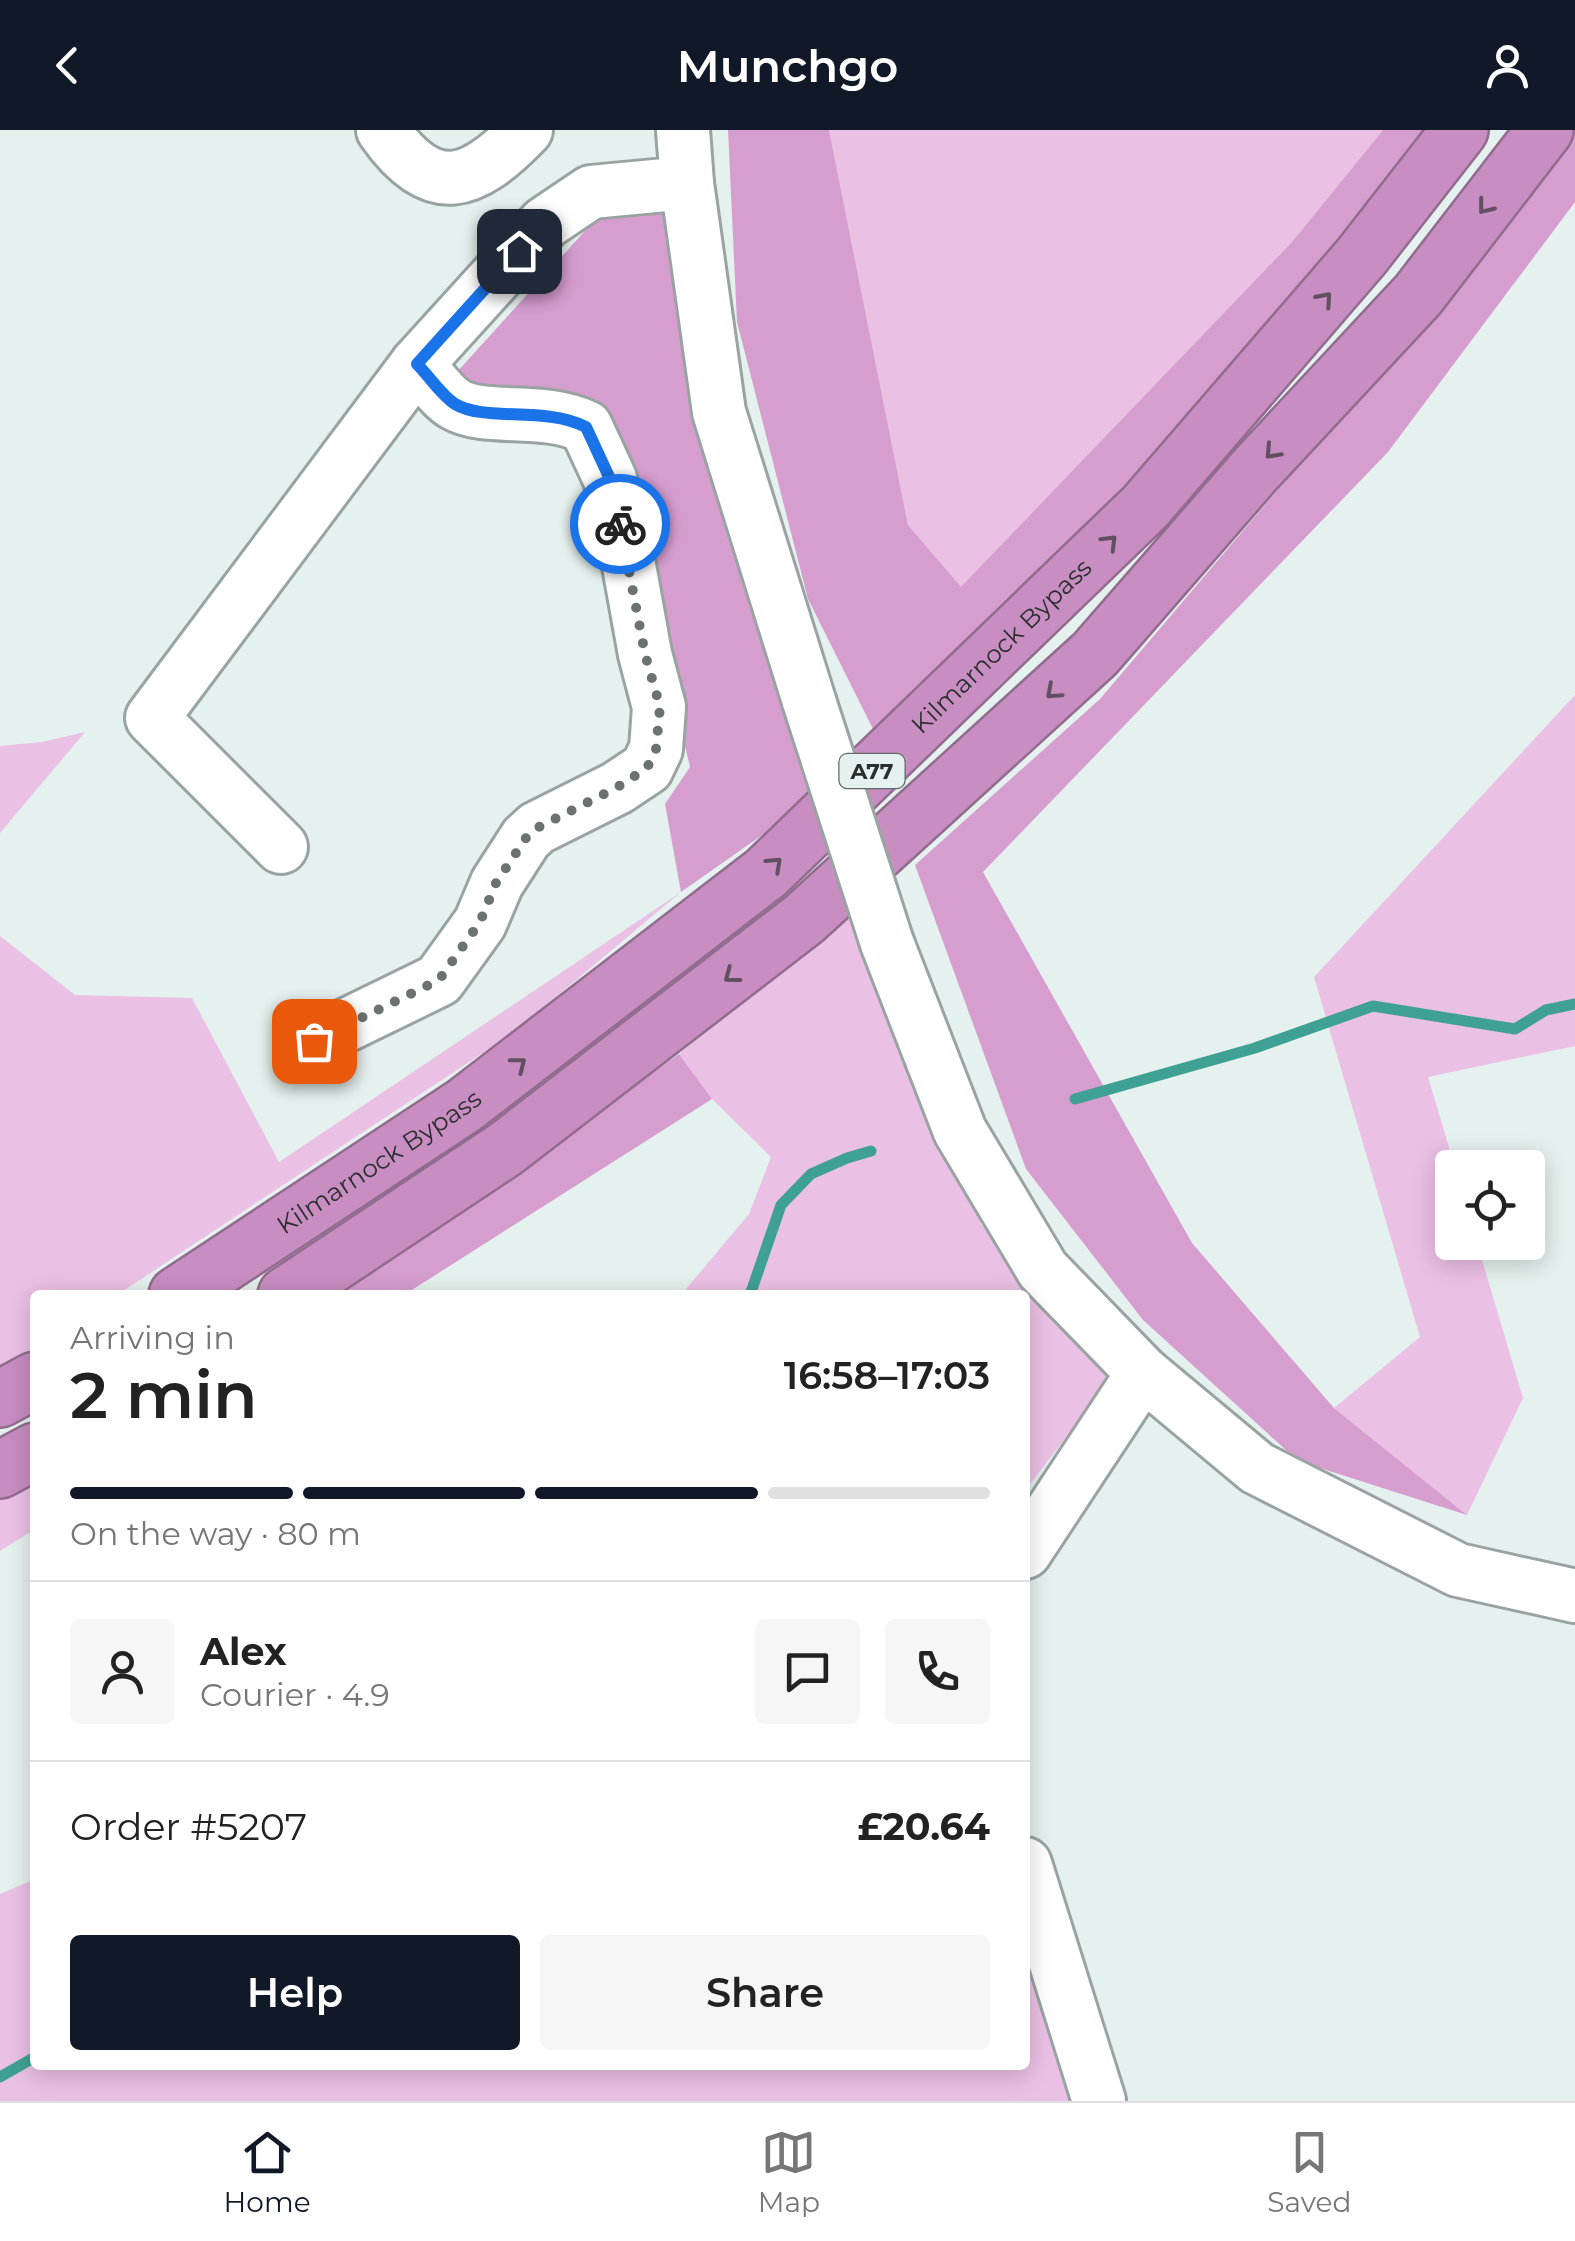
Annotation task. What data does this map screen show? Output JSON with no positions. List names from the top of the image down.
{
  "streets": {
    "highway": ["Kilmarnock Bypass", "A77"]
  },
  "page": {
    "header": "Munchgo",
    "heading": ["2 min", "Arriving in", "16:58–17:03"],
    "panel": [
      "Alex",
      "Courier · 4.9",
      "Order #5207",
      "£20.64"
    ],
    "bar": "On the way · 80 m",
    "buttons": ["Help", "Share"],
    "tabs": ["Home", "Map", "Saved"]
  }
}
